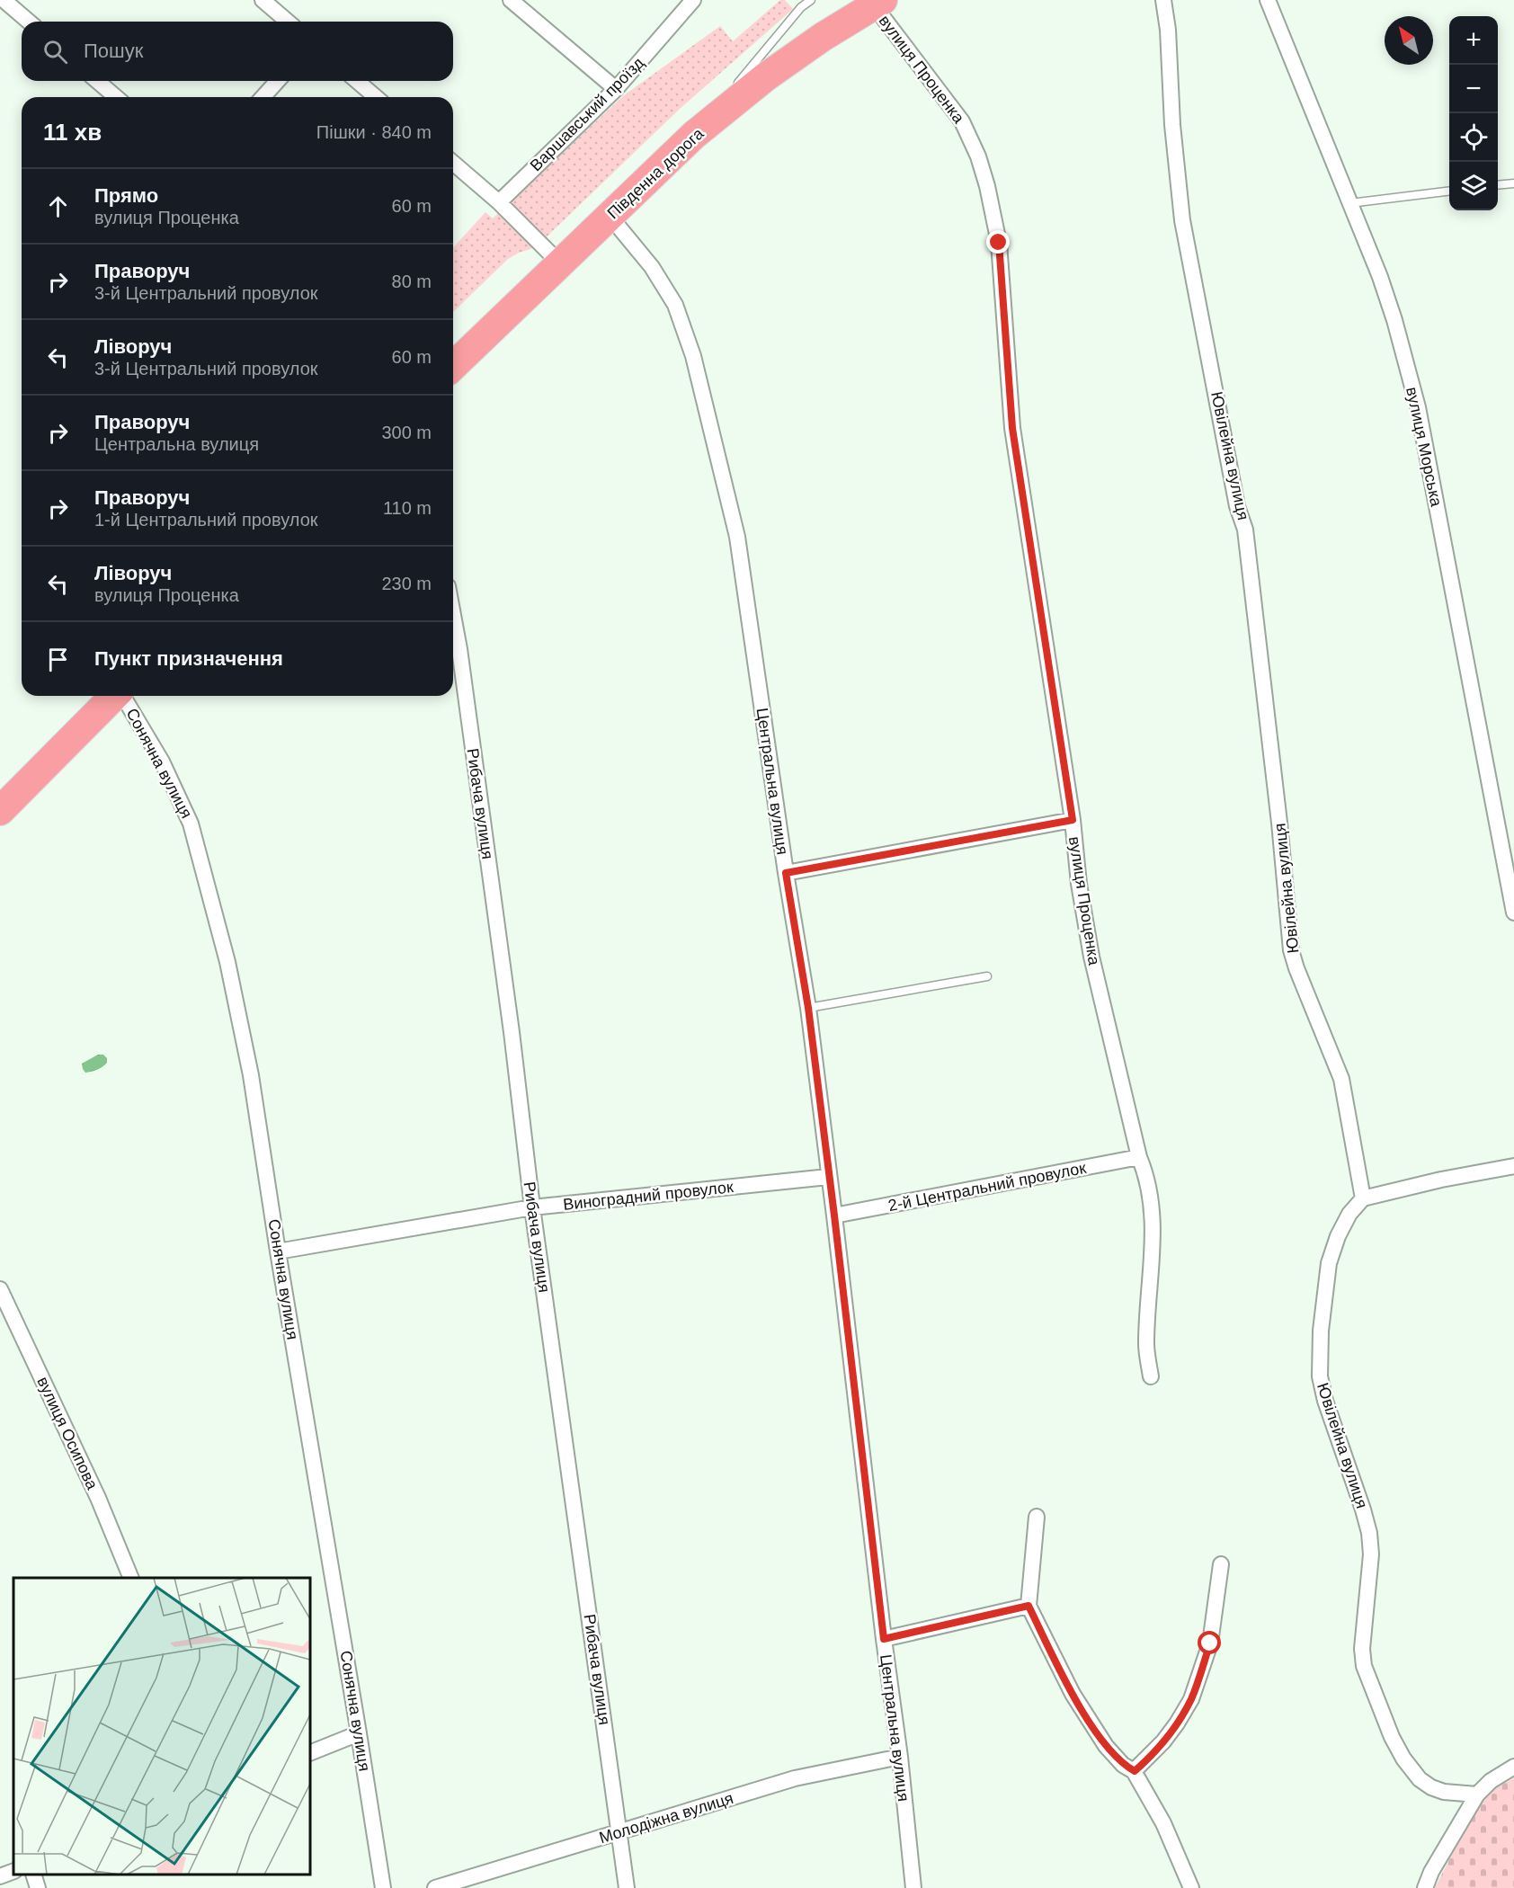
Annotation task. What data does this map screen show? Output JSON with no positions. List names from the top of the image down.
{
  "streets": {
    "highway": ["Південна дорога"],
    "street": [
      "вулиця Проценка",
      "Варшавський проїзд",
      "вулиця Морська",
      "Ювілейна вулиця",
      "Сонячна вулиця",
      "Центральна вулиця",
      "Рибача вулиця",
      "2-й Центральний провулок",
      "Виноградний провулок",
      "вулиця Осипова",
      "Молодіжна вулиця"
    ]
  },
  "crossings": [
    ["вулиця Проценка", "Південна дорога"],
    ["вулиця Проценка", "2-й Центральний провулок"],
    ["Південна дорога", "Центральна вулиця"],
    ["Сонячна вулиця", "Виноградний провулок"],
    ["Центральна вулиця", "2-й Центральний провулок"],
    ["Центральна вулиця", "Виноградний провулок"],
    ["Центральна вулиця", "Молодіжна вулиця"],
    ["Рибача вулиця", "Виноградний провулок"],
    ["Рибача вулиця", "Молодіжна вулиця"]
  ],
  "north": "top left",
  "page": {
    "map_buttons": ["+", "−"],
    "search": "Пошук",
    "heading": ["11 хв", "Пішки · 840 m"],
    "list": [
      ["Прямо", "вулиця Проценка", "60 m"],
      ["Праворуч", "3-й Центральний провулок", "80 m"],
      ["Ліворуч", "3-й Центральний провулок", "60 m"],
      ["Праворуч", "Центральна вулиця", "300 m"],
      ["Праворуч", "1-й Центральний провулок", "110 m"],
      ["Ліворуч", "вулиця Проценка", "230 m"],
      "Пункт призначення"
    ]
  }
}
